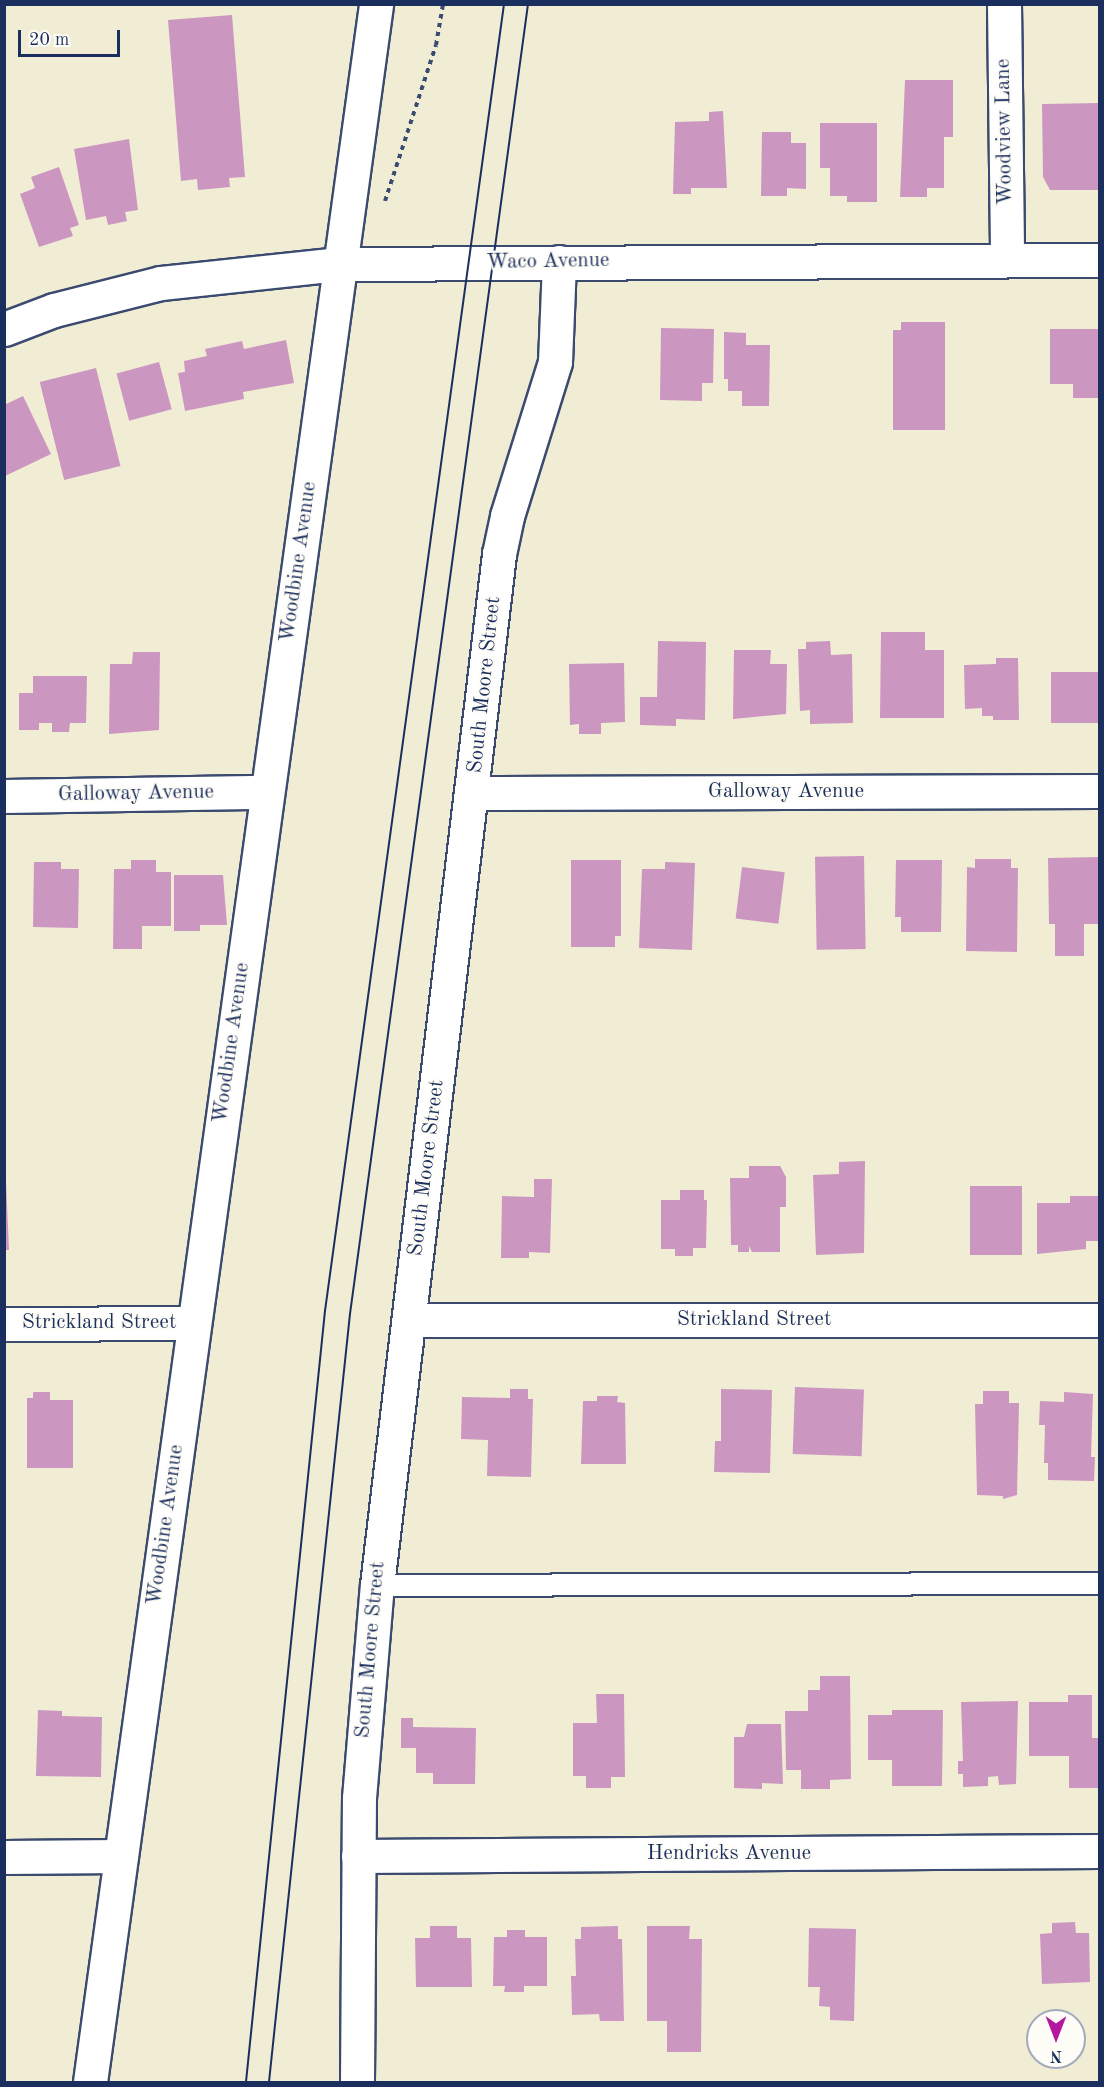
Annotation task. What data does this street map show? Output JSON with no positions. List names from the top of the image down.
{
  "streets": {
    "street": [
      "Woodview Lane",
      "Waco Avenue",
      "Woodbine Avenue",
      "South Moore Street",
      "Galloway Avenue",
      "Strickland Street",
      "Hendricks Avenue"
    ]
  },
  "crossings": [
    ["Woodview Lane", "Waco Avenue"],
    ["Waco Avenue", "Woodbine Avenue"],
    ["Waco Avenue", "South Moore Street"],
    ["Woodbine Avenue", "Galloway Avenue"],
    ["Woodbine Avenue", "Strickland Street"],
    ["South Moore Street", "Galloway Avenue"],
    ["South Moore Street", "Strickland Street"],
    ["South Moore Street", "Hendricks Avenue"]
  ],
  "scale_bar": "20 m",
  "north": "bottom"
}
